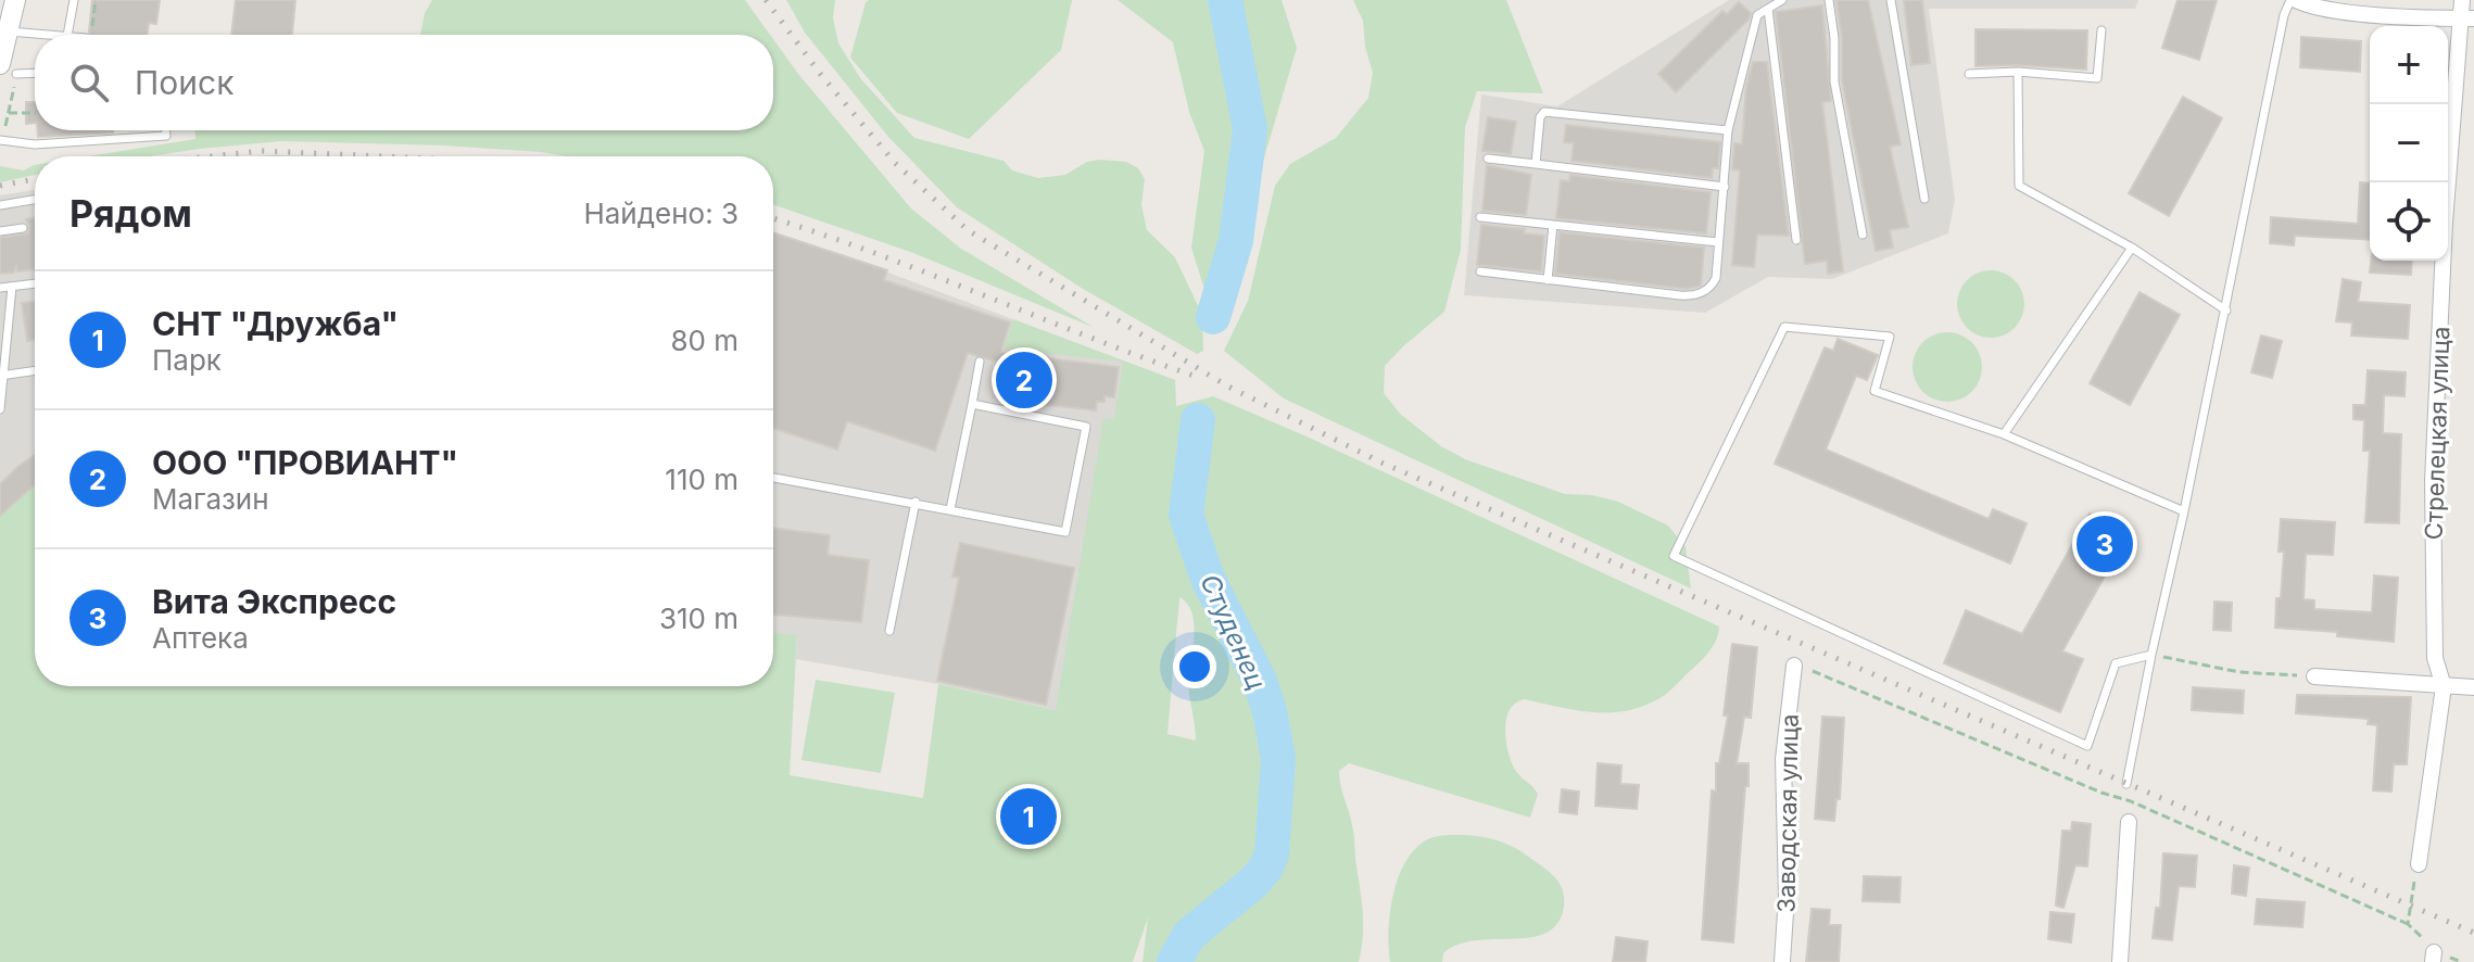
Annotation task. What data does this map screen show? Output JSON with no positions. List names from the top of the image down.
{
  "streets": {
    "street": ["Стрелецкая улица", "Заводская улица"]
  },
  "water": ["Студенец"],
  "page": {
    "map_buttons": ["+", "−"],
    "search": "Поиск",
    "heading": ["Рядом", "Найдено: 3"],
    "list": [
      {
        "mark": "1",
        "name": "СНТ \"Дружба\"",
        "note": "Парк",
        "value": "80 m"
      },
      {
        "mark": "2",
        "name": "ООО \"ПРОВИАНТ\"",
        "note": "Магазин",
        "value": "110 m"
      },
      {
        "mark": "3",
        "name": "Вита Экспресс",
        "note": "Аптека",
        "value": "310 m"
      }
    ],
    "pins": ["2", "3", "1"]
  }
}
